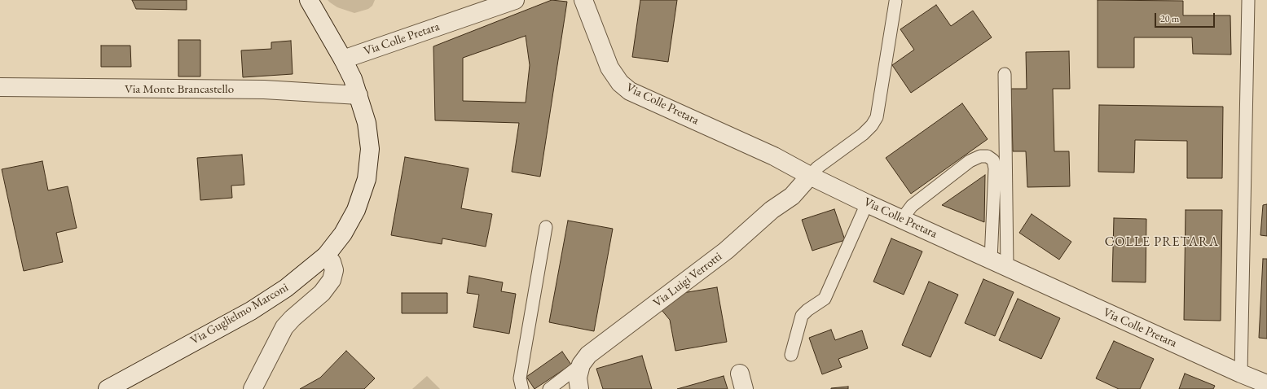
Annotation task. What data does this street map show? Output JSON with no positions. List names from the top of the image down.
{
  "streets": {
    "street": [
      "Via Colle Pretara",
      "Via Monte Brancastello",
      "Via Luigi Verrotti",
      "Via Guglielmo Marconi"
    ]
  },
  "crossings": [
    ["Via Colle Pretara", "Via Luigi Verrotti"],
    ["Via Colle Pretara", "Via Guglielmo Marconi"],
    ["Via Monte Brancastello", "Via Guglielmo Marconi"]
  ],
  "districts": ["COLLE PRETARA"],
  "scale_bar": "20 m"
}
